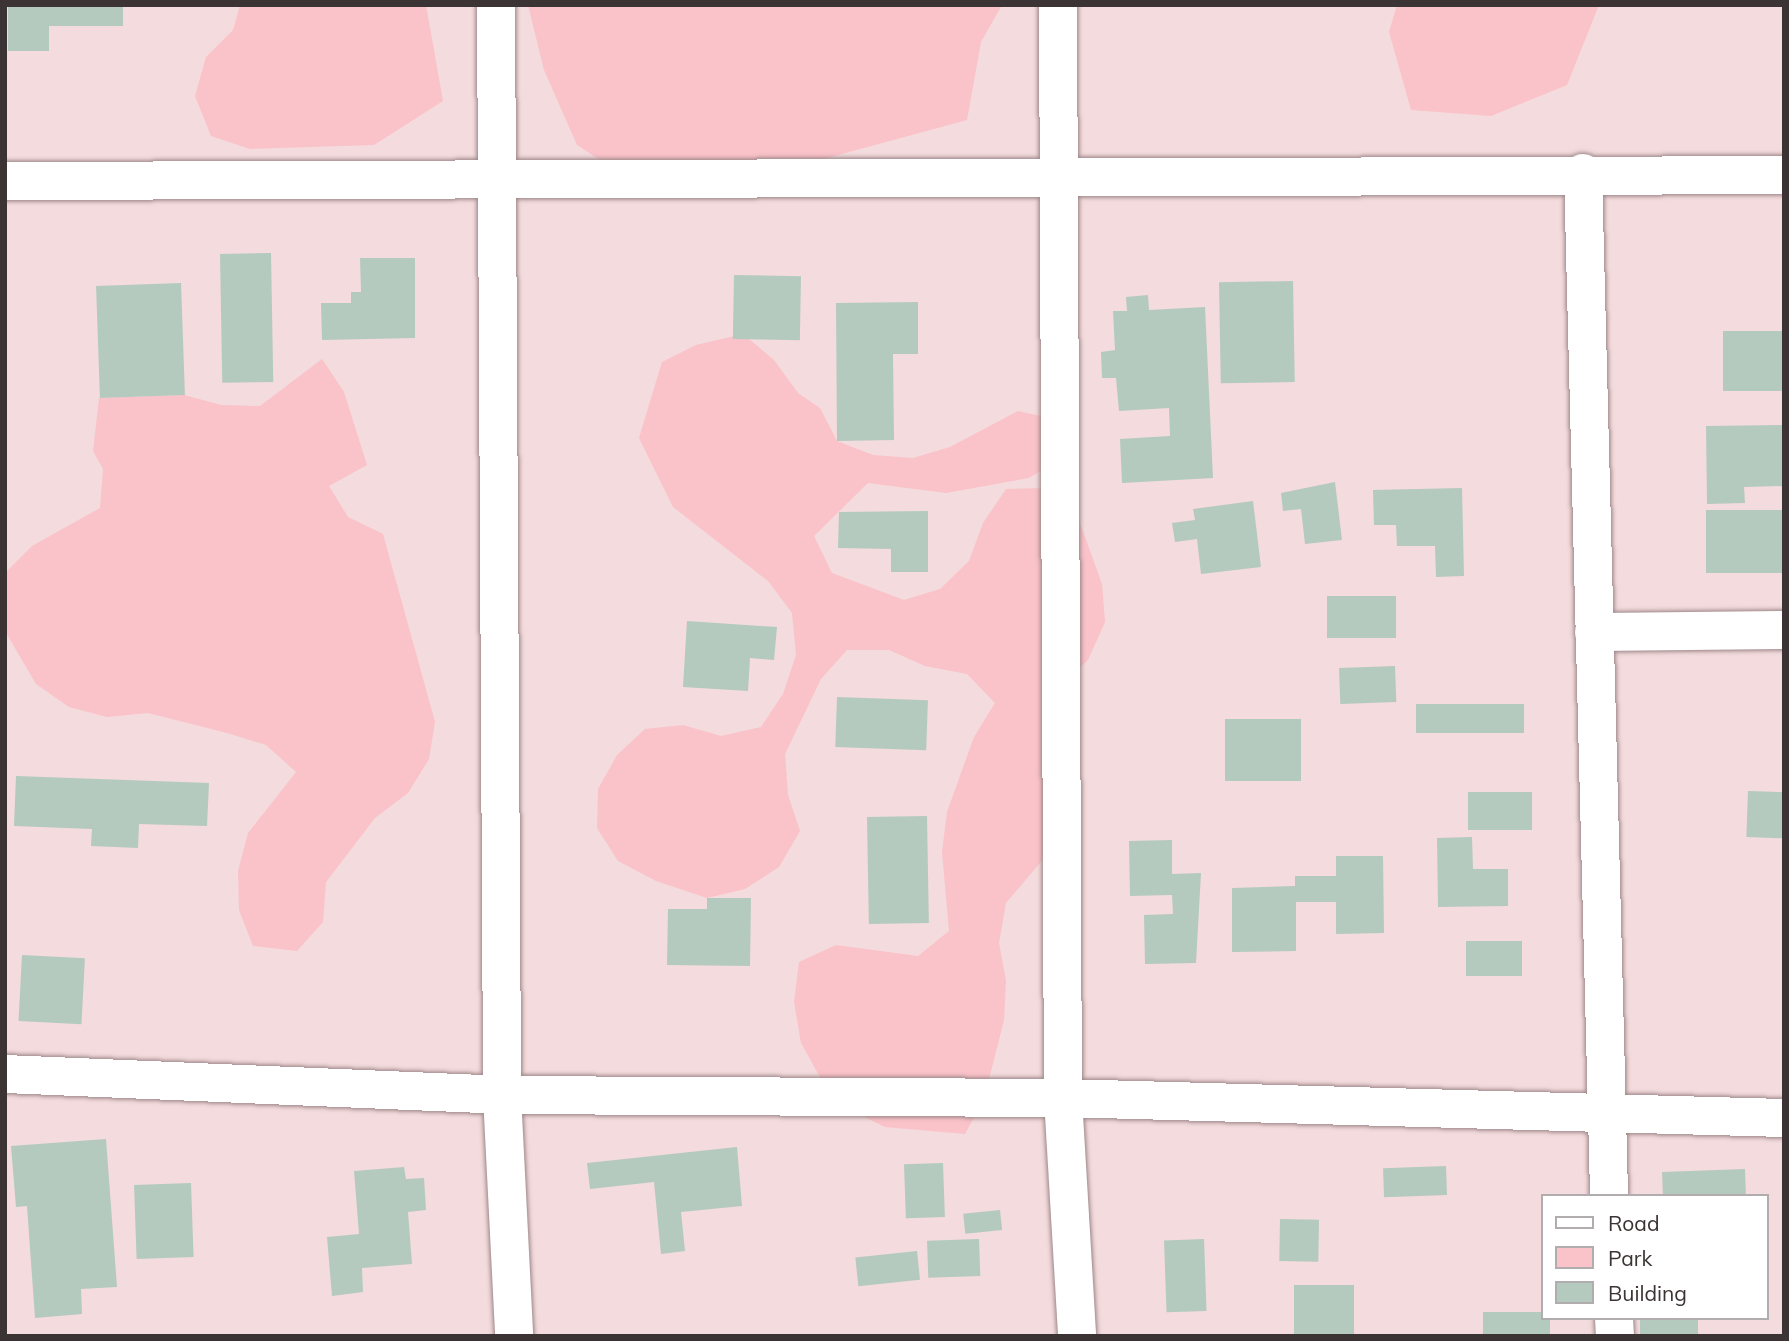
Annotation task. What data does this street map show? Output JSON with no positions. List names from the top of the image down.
{
  "legend": ["Road", "Park", "Building"]
}
